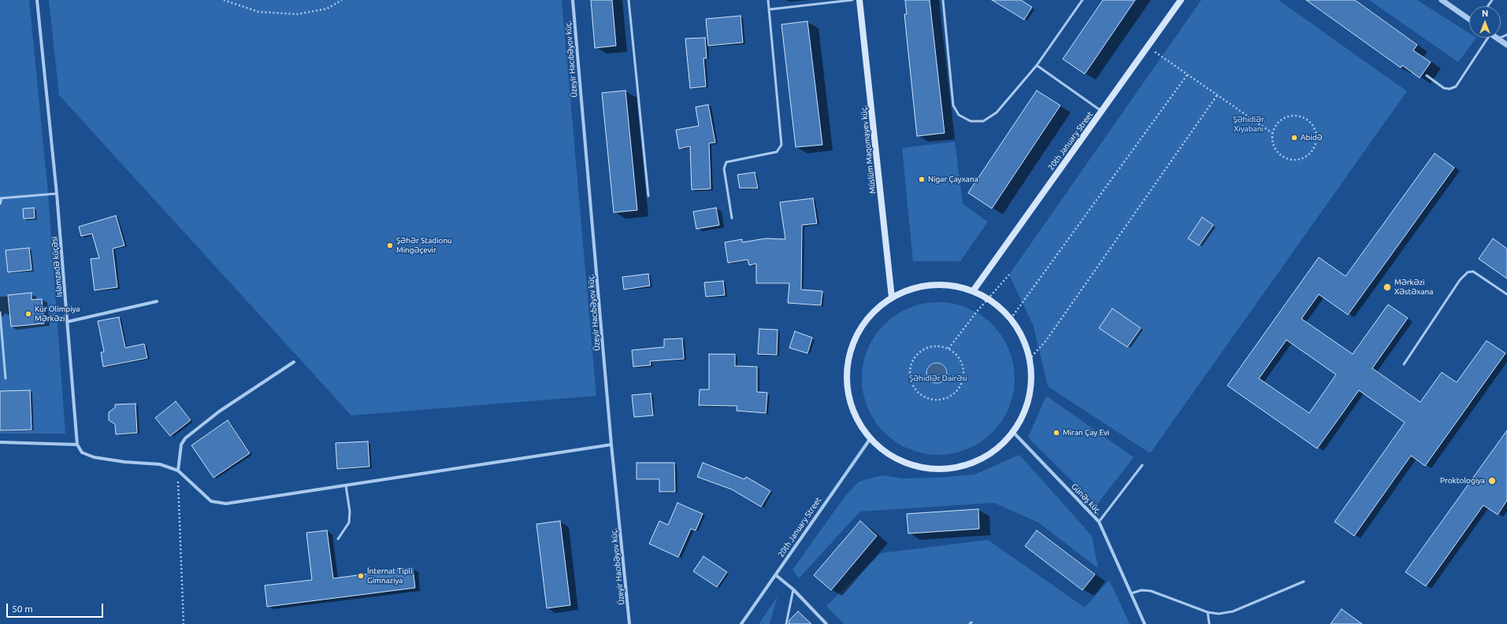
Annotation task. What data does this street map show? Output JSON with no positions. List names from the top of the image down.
{
  "streets": {
    "main road": ["20th January Street", "Müslüm Maqomayev küç."],
    "street": ["Üzeyir Hacıbəyov küç.", "Islamzadə küçəsi", "Günəş küç."]
  },
  "parks": ["Şəhidlər Xiyabanı", "Şəhidlər Dairəsi"],
  "places": [
    "Abidə",
    "Nigar Çayxana",
    "Şəhər Stadionu Mingəçevir",
    "Mərkəzi Xəstəxana",
    "Kür Olimpiya Mərkəzi",
    "Miran Çay Evi",
    "Proktologiya",
    "İnternat Tipli Gimnaziya"
  ],
  "scale_bar": "50 m",
  "north": "top"
}
